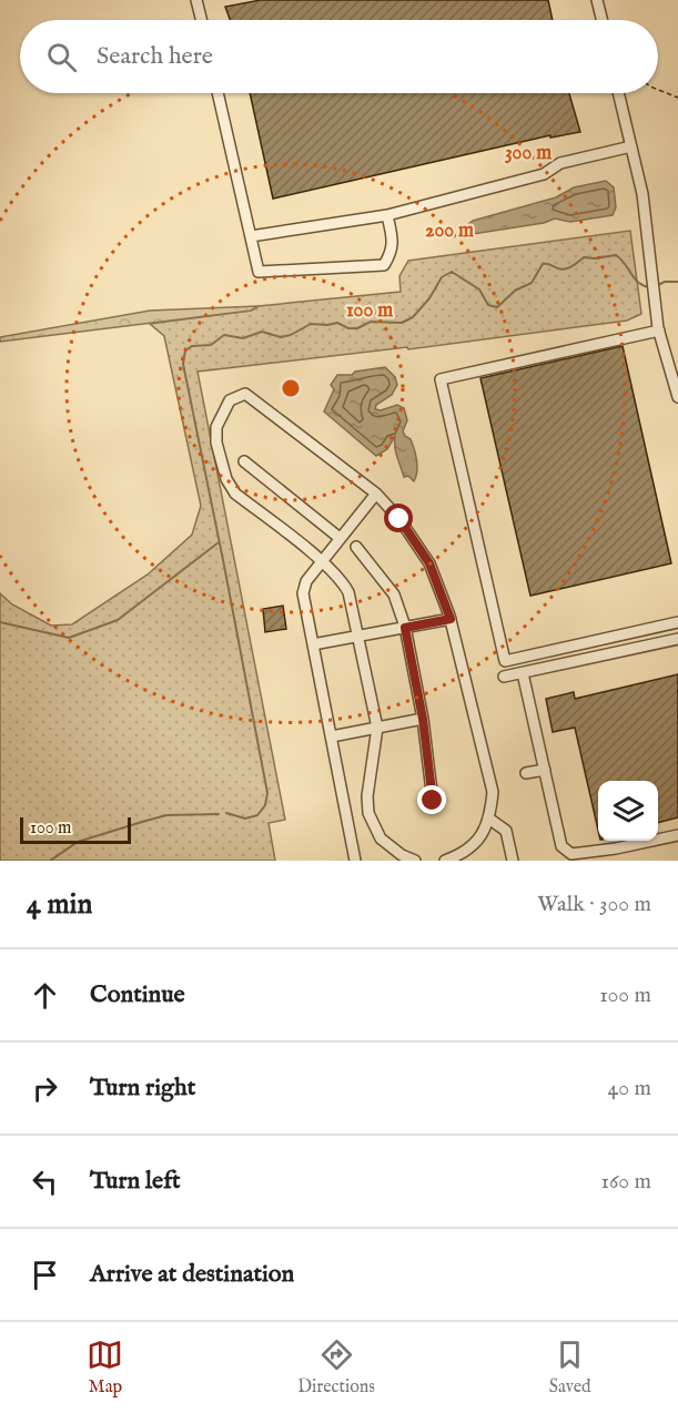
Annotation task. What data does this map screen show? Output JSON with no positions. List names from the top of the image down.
{
  "scale_bar": "100 m",
  "page": {
    "search": "Search here",
    "scale": "100 m",
    "heading": ["4 min", "Walk · 300 m"],
    "list": [
      ["Continue", "100 m"],
      ["Turn right", "40 m"],
      ["Turn left", "160 m"],
      "Arrive at destination"
    ],
    "nav": ["Map", "Directions", "Saved"]
  },
  "rings": ["300 m", "200 m", "100 m"]
}
